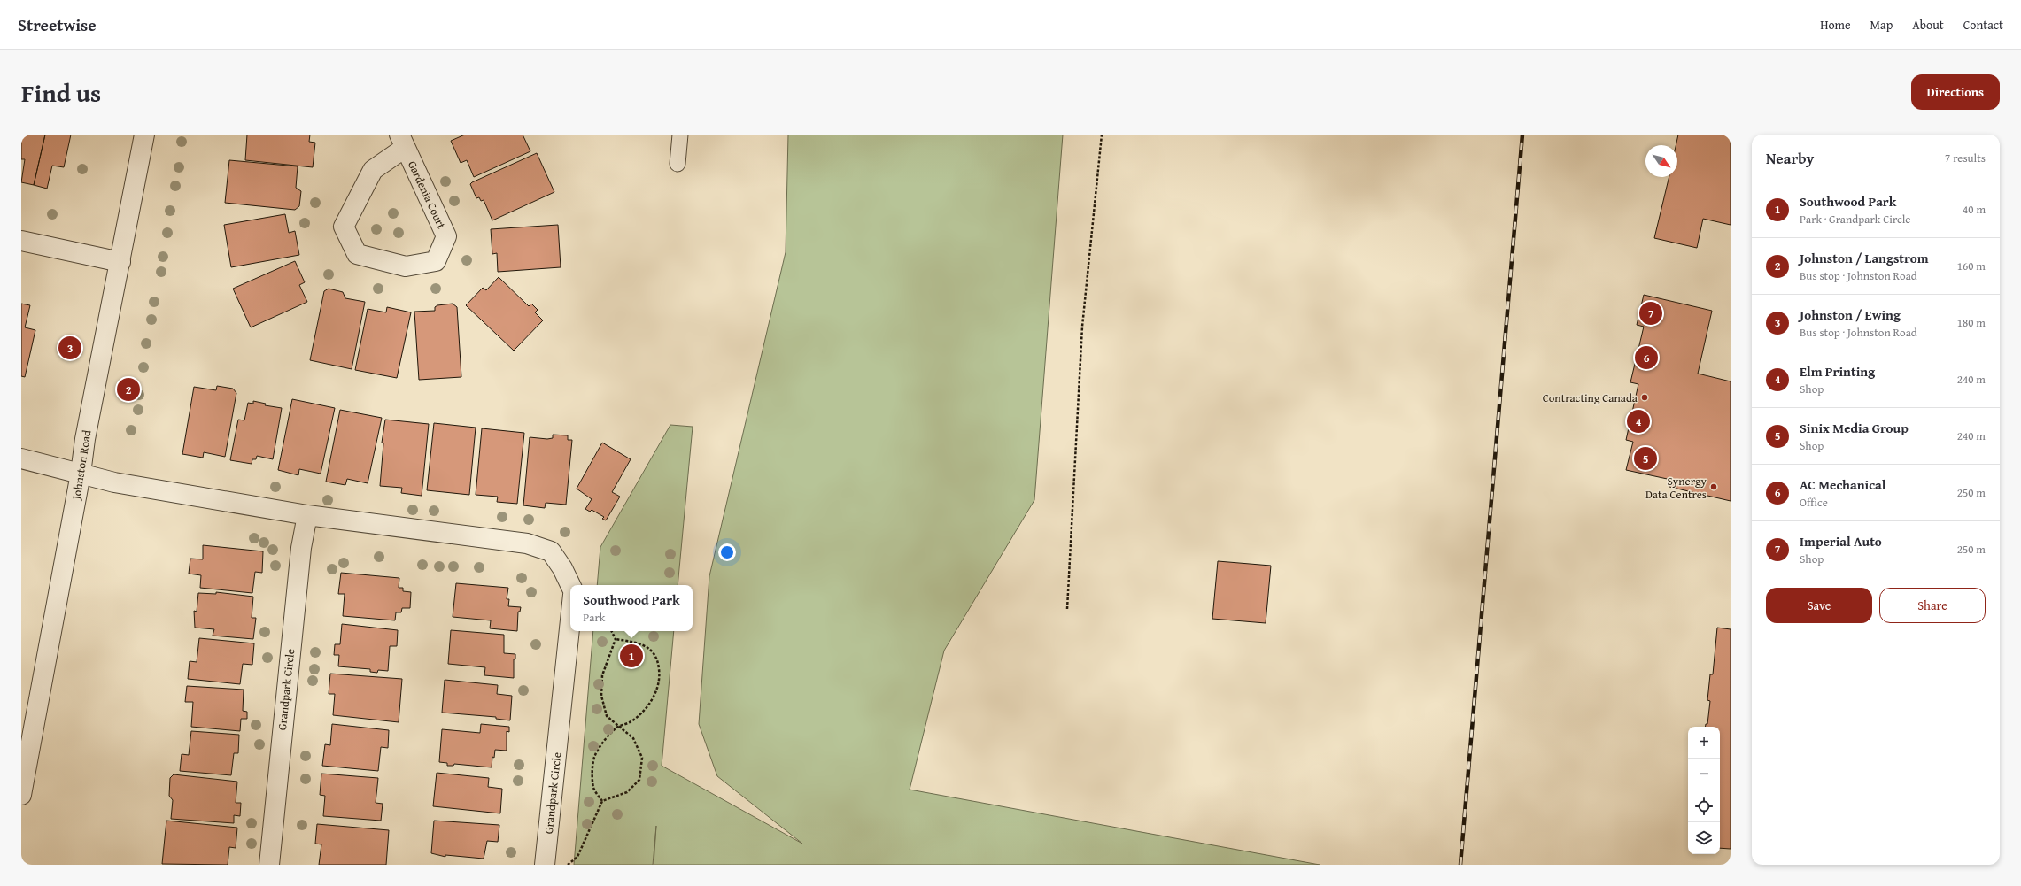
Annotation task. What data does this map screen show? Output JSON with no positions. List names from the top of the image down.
{
  "streets": {
    "street": ["Gardenia Court", "Johnston Road", "Grandpark Circle"]
  },
  "places": ["Contracting Canada", "Synergy Data Centres"],
  "north": "bottom right",
  "page": {
    "header": "Streetwise",
    "nav": [
      "Home",
      "Map",
      "About",
      "Contact"
    ],
    "title": "Find us",
    "buttons": [
      "Directions",
      ["Save", "Share"]
    ],
    "heading": ["Nearby", "7 results"],
    "list": [
      {
        "mark": "1",
        "name": "Southwood Park",
        "note": "Park · Grandpark Circle",
        "value": "40 m"
      },
      {
        "mark": "2",
        "name": "Johnston / Langstrom",
        "note": "Bus stop · Johnston Road",
        "value": "160 m"
      },
      {
        "mark": "3",
        "name": "Johnston / Ewing",
        "note": "Bus stop · Johnston Road",
        "value": "180 m"
      },
      {
        "mark": "4",
        "name": "Elm Printing",
        "note": "Shop",
        "value": "240 m"
      },
      {
        "mark": "5",
        "name": "Sinix Media Group",
        "note": "Shop",
        "value": "240 m"
      },
      {
        "mark": "6",
        "name": "AC Mechanical",
        "note": "Office",
        "value": "250 m"
      },
      {
        "mark": "7",
        "name": "Imperial Auto",
        "note": "Shop",
        "value": "250 m"
      }
    ],
    "pins": [
      "7",
      "3",
      "6",
      "2",
      "4",
      "5",
      "1"
    ],
    "popup": ["Southwood Park", "Park"],
    "map_buttons": ["+", "−"]
  }
}
